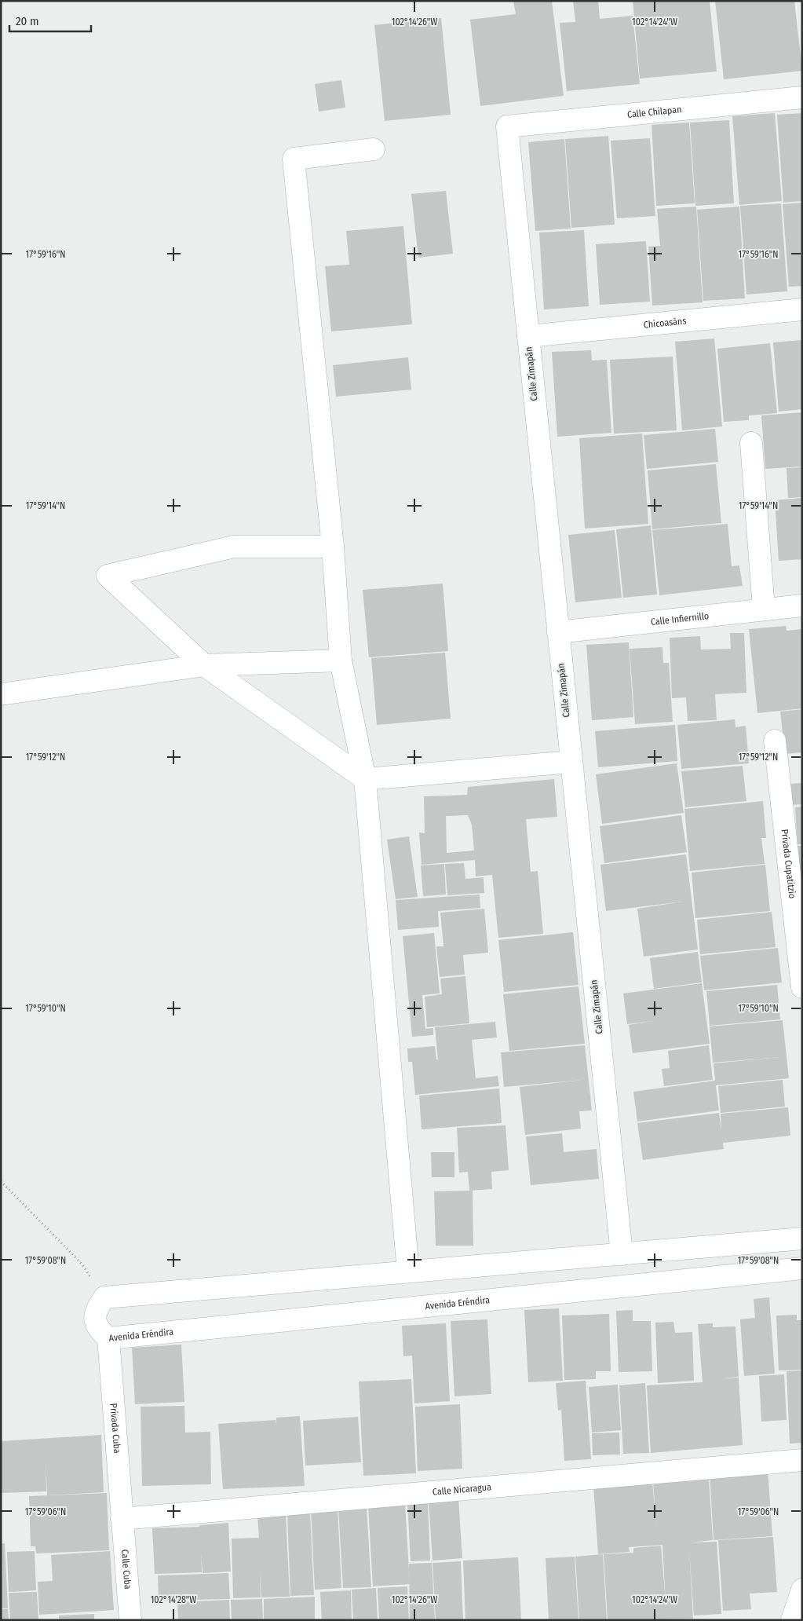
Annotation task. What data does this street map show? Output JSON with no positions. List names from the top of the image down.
{
  "streets": {
    "street": [
      "Calle Chilapan",
      "Chicoasáns",
      "Calle Zimapán",
      "Calle Infiernillo",
      "Privada Cupatitzio",
      "Avenida Eréndira",
      "Privada Cuba",
      "Calle Nicaragua",
      "Calle Cuba"
    ]
  },
  "crossings": [
    ["Calle Chilapan", "Calle Zimapán"],
    ["Chicoasáns", "Calle Zimapán"],
    ["Calle Zimapán", "Calle Infiernillo"],
    ["Avenida Eréndira", "Privada Cuba"],
    ["Privada Cuba", "Calle Nicaragua"],
    ["Privada Cuba", "Calle Cuba"],
    ["Calle Nicaragua", "Calle Cuba"]
  ],
  "scale_bar": "20 m",
  "coordinates": [
    "102°14'26\"W",
    "102°14'24\"W",
    "17°59'16\"N",
    "17°59'14\"N",
    "17°59'12\"N",
    "17°59'10\"N",
    "17°59'08\"N",
    "17°59'06\"N",
    "102°14'28\"W"
  ]
}
